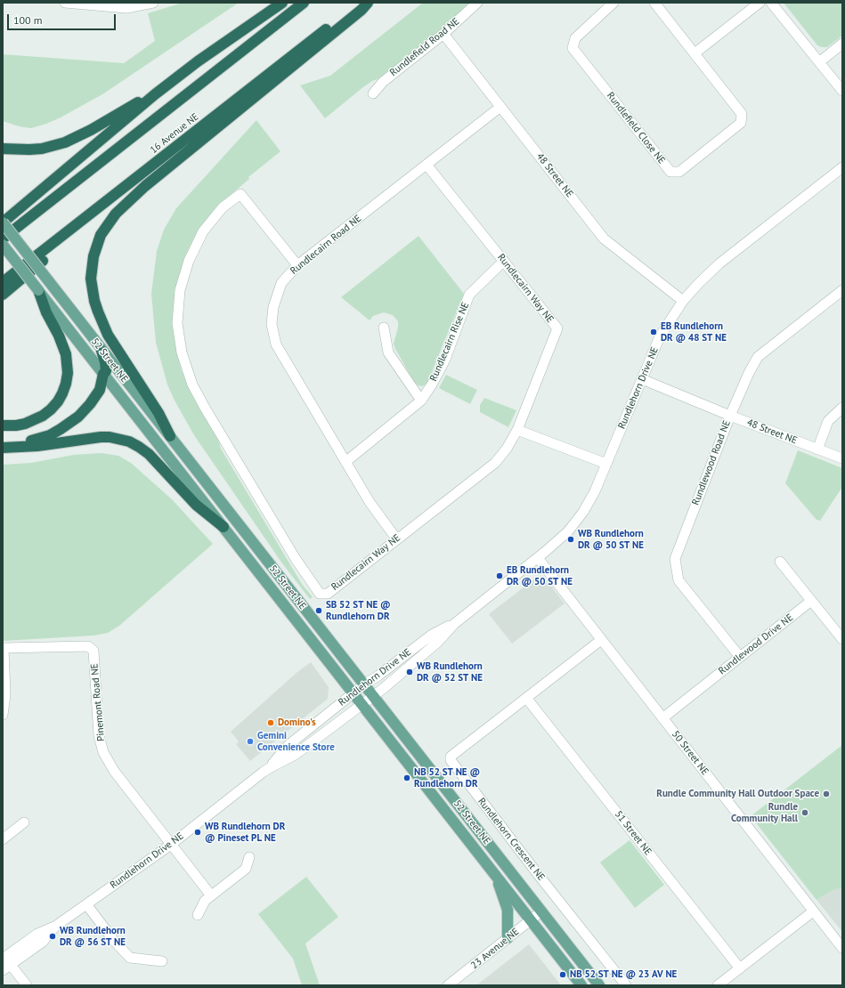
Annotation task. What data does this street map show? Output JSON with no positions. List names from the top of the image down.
{
  "streets": {
    "highway": ["16 Avenue NE"],
    "main road": ["52 Street NE"],
    "street": [
      "Rundlefield Road NE",
      "Rundlefield Close NE",
      "48 Street NE",
      "Rundlecairn Road NE",
      "Rundlecairn Way NE",
      "Rundlecairn Rise NE",
      "Rundlehorn Drive NE",
      "Rundlewood Road NE",
      "Rundlewood Drive NE",
      "Pinemont Road NE",
      "50 Street NE",
      "51 Street NE",
      "Rundlehorn Crescent NE",
      "23 Avenue NE"
    ]
  },
  "crossings": [
    ["Rundlefield Road NE", "48 Street NE"],
    ["48 Street NE", "Rundlecairn Road NE"],
    ["48 Street NE", "Rundlehorn Drive NE"],
    ["48 Street NE", "Rundlewood Road NE"],
    ["Rundlecairn Road NE", "Rundlecairn Way NE"],
    ["Rundlecairn Road NE", "Rundlecairn Rise NE"],
    ["Rundlecairn Way NE", "Rundlecairn Rise NE"],
    ["52 Street NE", "Rundlehorn Drive NE"],
    ["52 Street NE", "23 Avenue NE"],
    ["Rundlehorn Drive NE", "Pinemont Road NE"],
    ["Rundlehorn Drive NE", "50 Street NE"],
    ["Rundlewood Road NE", "Rundlewood Drive NE"],
    ["Rundlewood Drive NE", "50 Street NE"],
    ["50 Street NE", "Rundlehorn Crescent NE"],
    ["51 Street NE", "Rundlehorn Crescent NE"]
  ],
  "places": [
    "EB Rundlehorn DR @ 48 ST NE",
    "WB Rundlehorn DR @ 50 ST NE",
    "EB Rundlehorn DR @ 50 ST NE",
    "SB 52 ST NE @ Rundlehorn DR",
    "WB Rundlehorn DR @ 52 ST NE",
    "Domino's",
    "Gemini Convenience Store",
    "NB 52 ST NE @ Rundlehorn DR",
    "Rundle Community Hall Outdoor Space",
    "Rundle Community Hall",
    "WB Rundlehorn DR @ Pineset PL NE",
    "WB Rundlehorn DR @ 56 ST NE",
    "NB 52 ST NE @ 23 AV NE"
  ],
  "scale_bar": "100 m"
}
